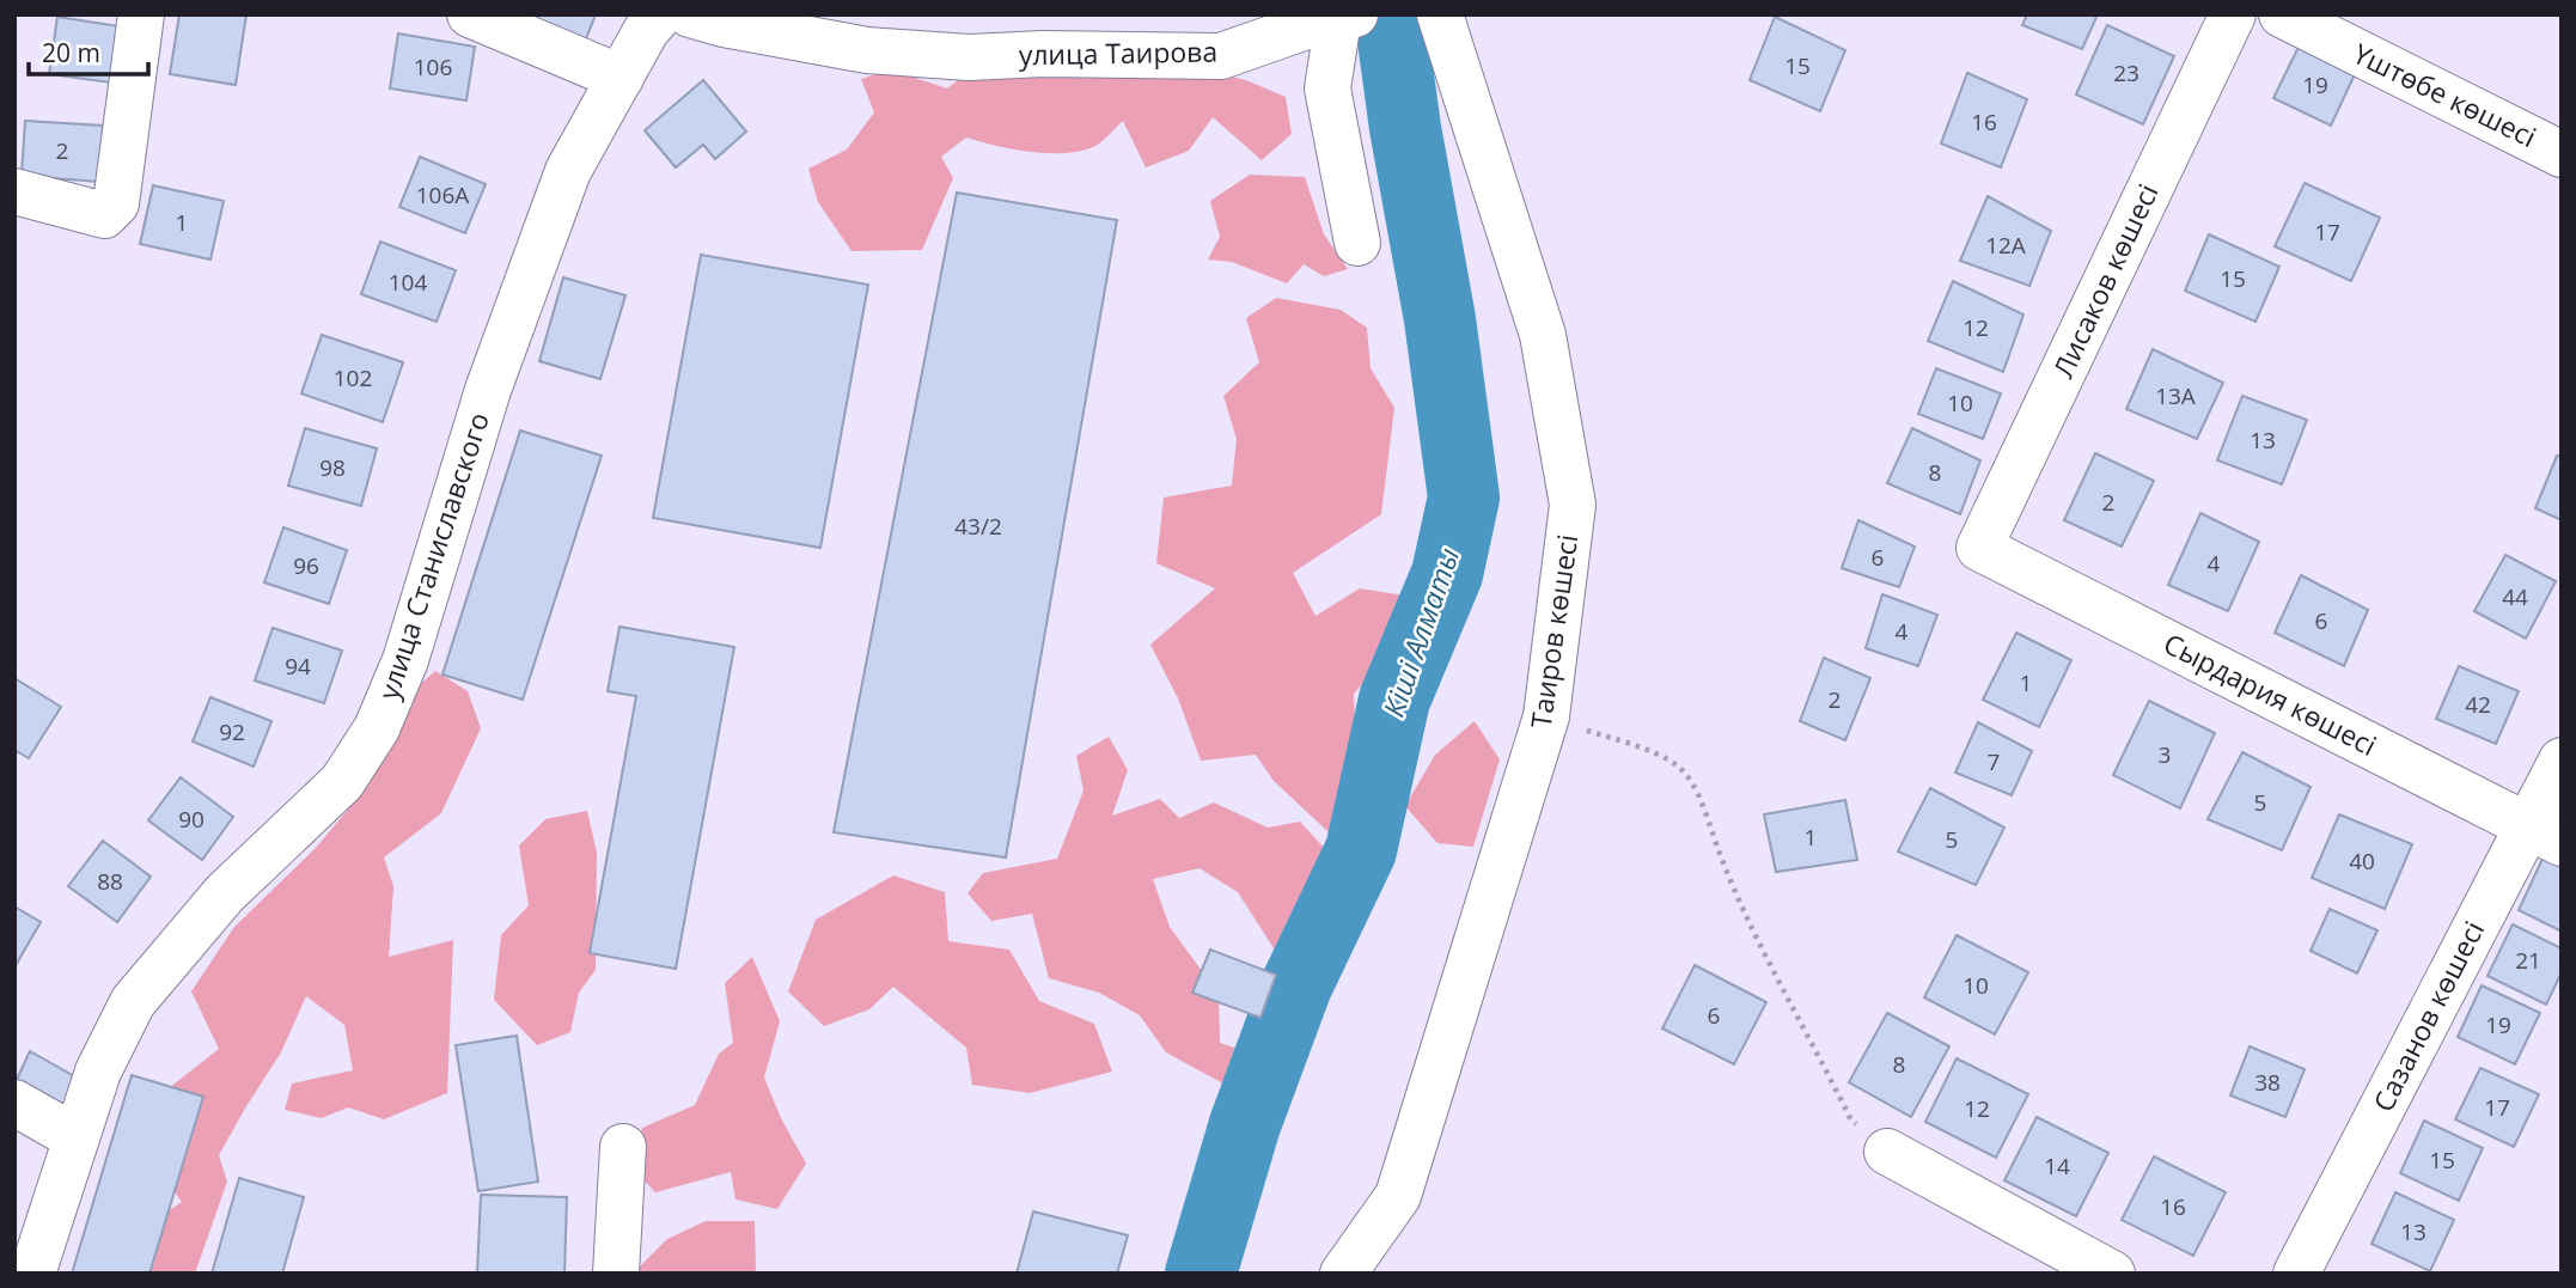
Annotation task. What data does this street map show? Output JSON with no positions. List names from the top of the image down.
{
  "streets": {
    "street": [
      "улица Таирова",
      "Үштөбе көшесі",
      "Лисаков көшесі",
      "улица Станиславского",
      "Таиров көшесі",
      "Сырдария көшесі",
      "Сазанов көшесі"
    ]
  },
  "crossings": [
    ["Лисаков көшесі", "Сырдария көшесі"],
    ["Сырдария көшесі", "Сазанов көшесі"]
  ],
  "water": ["Кіші Алматы"],
  "house_numbers": [
    "15",
    "106",
    "23",
    "19",
    "16",
    "2",
    "106А",
    "1",
    "17",
    "12А",
    "15",
    "104",
    "12",
    "102",
    "13А",
    "10",
    "13",
    "98",
    "8",
    "2",
    "43/2",
    "6",
    "4",
    "96",
    "44",
    "6",
    "4",
    "94",
    "1",
    "2",
    "42",
    "92",
    "3",
    "7",
    "5",
    "90",
    "1",
    "5",
    "40",
    "88",
    "21",
    "10",
    "6",
    "19",
    "8",
    "38",
    "17",
    "12",
    "15",
    "14",
    "16",
    "13"
  ],
  "scale_bar": "20 m"
}
